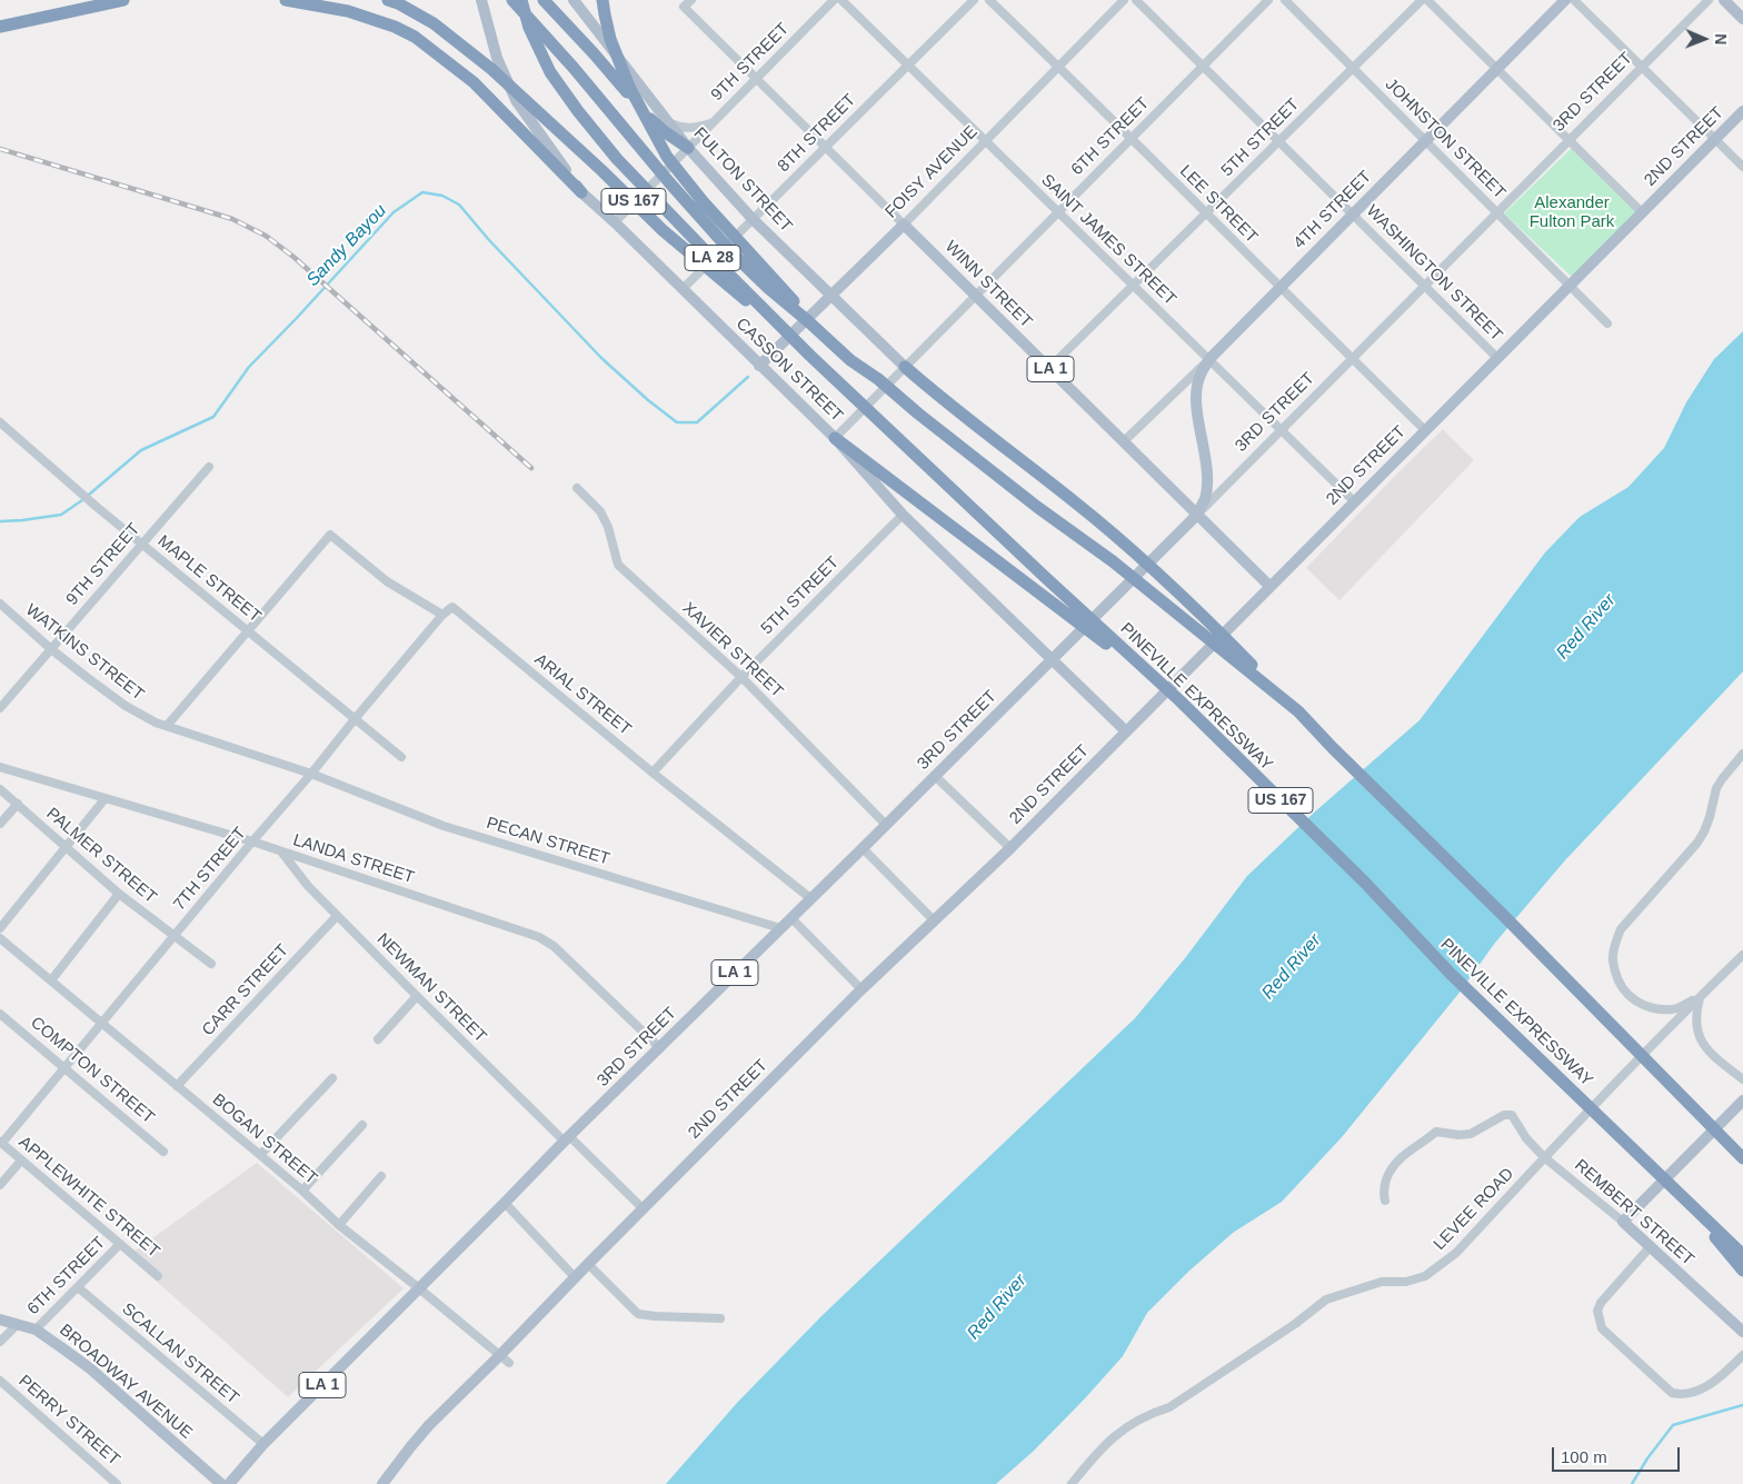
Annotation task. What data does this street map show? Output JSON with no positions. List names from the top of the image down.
{
  "streets": {
    "highway": ["US 167", "LA 28", "PINEVILLE EXPRESSWAY"],
    "main road": [
      "3RD STREET",
      "2ND STREET",
      "FOISY AVENUE",
      "FULTON STREET",
      "4TH STREET",
      "WINN STREET",
      "LA 1",
      "CASSON STREET",
      "REMBERT STREET",
      "BROADWAY AVENUE"
    ],
    "street": [
      "9TH STREET",
      "8TH STREET",
      "6TH STREET",
      "5TH STREET",
      "JOHNSTON STREET",
      "LEE STREET",
      "SAINT JAMES STREET",
      "WASHINGTON STREET",
      "MAPLE STREET",
      "XAVIER STREET",
      "WATKINS STREET",
      "ARIAL STREET",
      "PECAN STREET",
      "PALMER STREET",
      "LANDA STREET",
      "7TH STREET",
      "NEWMAN STREET",
      "CARR STREET",
      "COMPTON STREET",
      "BOGAN STREET",
      "APPLEWHITE STREET",
      "LEVEE ROAD",
      "SCALLAN STREET",
      "PERRY STREET"
    ]
  },
  "crossings": [
    ["9TH STREET", "FULTON STREET"],
    ["9TH STREET", "WINN STREET"],
    ["9TH STREET", "CASSON STREET"],
    ["9TH STREET", "MAPLE STREET"],
    ["9TH STREET", "WATKINS STREET"],
    ["3RD STREET", "JOHNSTON STREET"],
    ["3RD STREET", "LEE STREET"],
    ["3RD STREET", "SAINT JAMES STREET"],
    ["3RD STREET", "WASHINGTON STREET"],
    ["3RD STREET", "WINN STREET"],
    ["3RD STREET", "CASSON STREET"],
    ["3RD STREET", "XAVIER STREET"],
    ["3RD STREET", "ARIAL STREET"],
    ["3RD STREET", "PECAN STREET"],
    ["3RD STREET", "LANDA STREET"],
    ["3RD STREET", "NEWMAN STREET"],
    ["3RD STREET", "BOGAN STREET"],
    ["3RD STREET", "SCALLAN STREET"],
    ["8TH STREET", "FULTON STREET"],
    ["8TH STREET", "SAINT JAMES STREET"],
    ["8TH STREET", "WINN STREET"],
    ["8TH STREET", "CASSON STREET"],
    ["6TH STREET", "FULTON STREET"],
    ["6TH STREET", "LEE STREET"],
    ["6TH STREET", "SAINT JAMES STREET"],
    ["6TH STREET", "WASHINGTON STREET"],
    ["6TH STREET", "WINN STREET"],
    ["6TH STREET", "CASSON STREET"],
    ["6TH STREET", "APPLEWHITE STREET"],
    ["6TH STREET", "SCALLAN STREET"],
    ["6TH STREET", "BROADWAY AVENUE"],
    ["5TH STREET", "JOHNSTON STREET"],
    ["5TH STREET", "LEE STREET"],
    ["5TH STREET", "SAINT JAMES STREET"],
    ["5TH STREET", "WASHINGTON STREET"],
    ["5TH STREET", "WINN STREET"],
    ["5TH STREET", "CASSON STREET"],
    ["5TH STREET", "XAVIER STREET"],
    ["5TH STREET", "ARIAL STREET"],
    ["JOHNSTON STREET", "2ND STREET"],
    ["JOHNSTON STREET", "4TH STREET"],
    ["2ND STREET", "LEE STREET"],
    ["2ND STREET", "SAINT JAMES STREET"],
    ["2ND STREET", "WASHINGTON STREET"],
    ["2ND STREET", "WINN STREET"],
    ["2ND STREET", "CASSON STREET"],
    ["2ND STREET", "NEWMAN STREET"],
    ["2ND STREET", "BOGAN STREET"],
    ["FOISY AVENUE", "FULTON STREET"],
    ["FOISY AVENUE", "LEE STREET"],
    ["FOISY AVENUE", "SAINT JAMES STREET"],
    ["FOISY AVENUE", "WINN STREET"],
    ["FOISY AVENUE", "CASSON STREET"],
    ["US 167", "LA 28"],
    ["US 167", "PINEVILLE EXPRESSWAY"],
    ["LEE STREET", "4TH STREET"],
    ["4TH STREET", "SAINT JAMES STREET"],
    ["4TH STREET", "WASHINGTON STREET"],
    ["4TH STREET", "WINN STREET"],
    ["LA 28", "PINEVILLE EXPRESSWAY"],
    ["MAPLE STREET", "ARIAL STREET"],
    ["MAPLE STREET", "7TH STREET"],
    ["WATKINS STREET", "PECAN STREET"],
    ["WATKINS STREET", "7TH STREET"],
    ["ARIAL STREET", "7TH STREET"],
    ["PECAN STREET", "7TH STREET"],
    ["PALMER STREET", "7TH STREET"],
    ["LANDA STREET", "7TH STREET"],
    ["LANDA STREET", "NEWMAN STREET"],
    ["7TH STREET", "COMPTON STREET"],
    ["7TH STREET", "BOGAN STREET"],
    ["7TH STREET", "APPLEWHITE STREET"],
    ["NEWMAN STREET", "CARR STREET"],
    ["CARR STREET", "BOGAN STREET"],
    ["LEVEE ROAD", "REMBERT STREET"]
  ],
  "water": ["Sandy Bayou", "Red River"],
  "parks": ["Alexander Fulton Park"],
  "scale_bar": "100 m",
  "north": "right"
}
